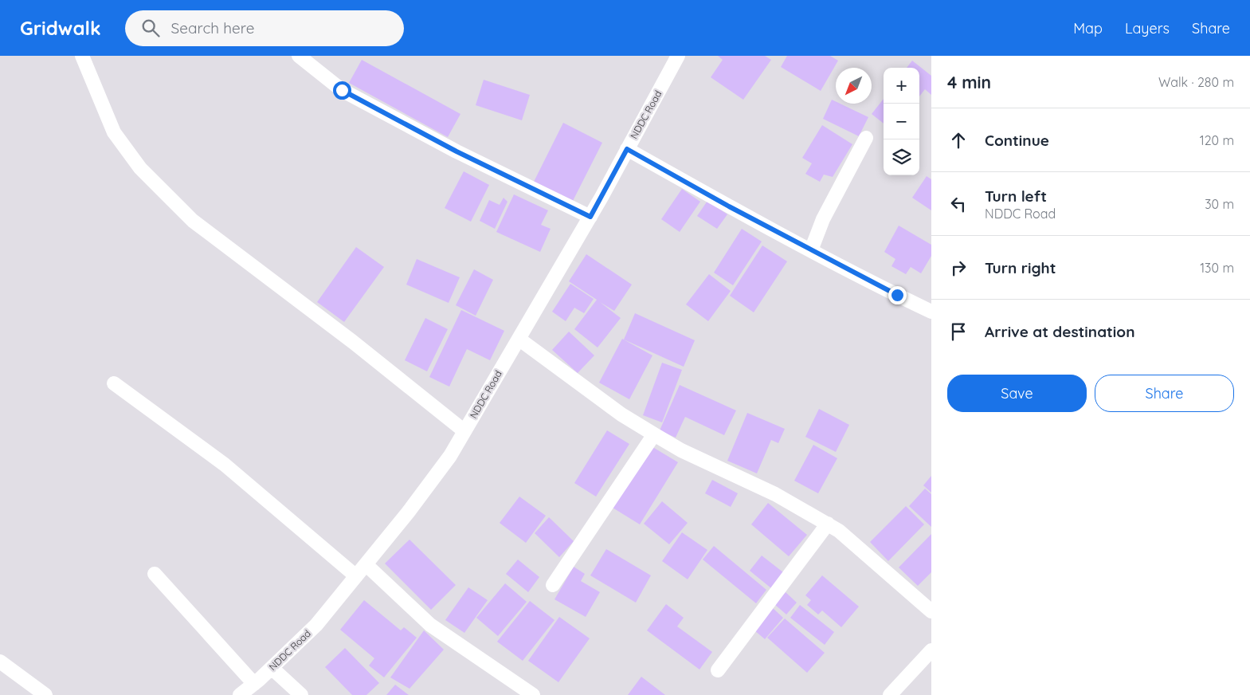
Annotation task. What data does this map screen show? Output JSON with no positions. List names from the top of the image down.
{
  "streets": {
    "street": ["NDDC Road"]
  },
  "north": "bottom left",
  "page": {
    "header": "Gridwalk",
    "search": "Search here",
    "nav": ["Map", "Layers", "Share"],
    "heading": ["4 min", "Walk · 280 m"],
    "map_buttons": ["+", "−"],
    "list": [
      ["Continue", "120 m"],
      ["Turn left", "NDDC Road", "30 m"],
      ["Turn right", "130 m"],
      "Arrive at destination"
    ],
    "buttons": ["Save", "Share"]
  }
}
